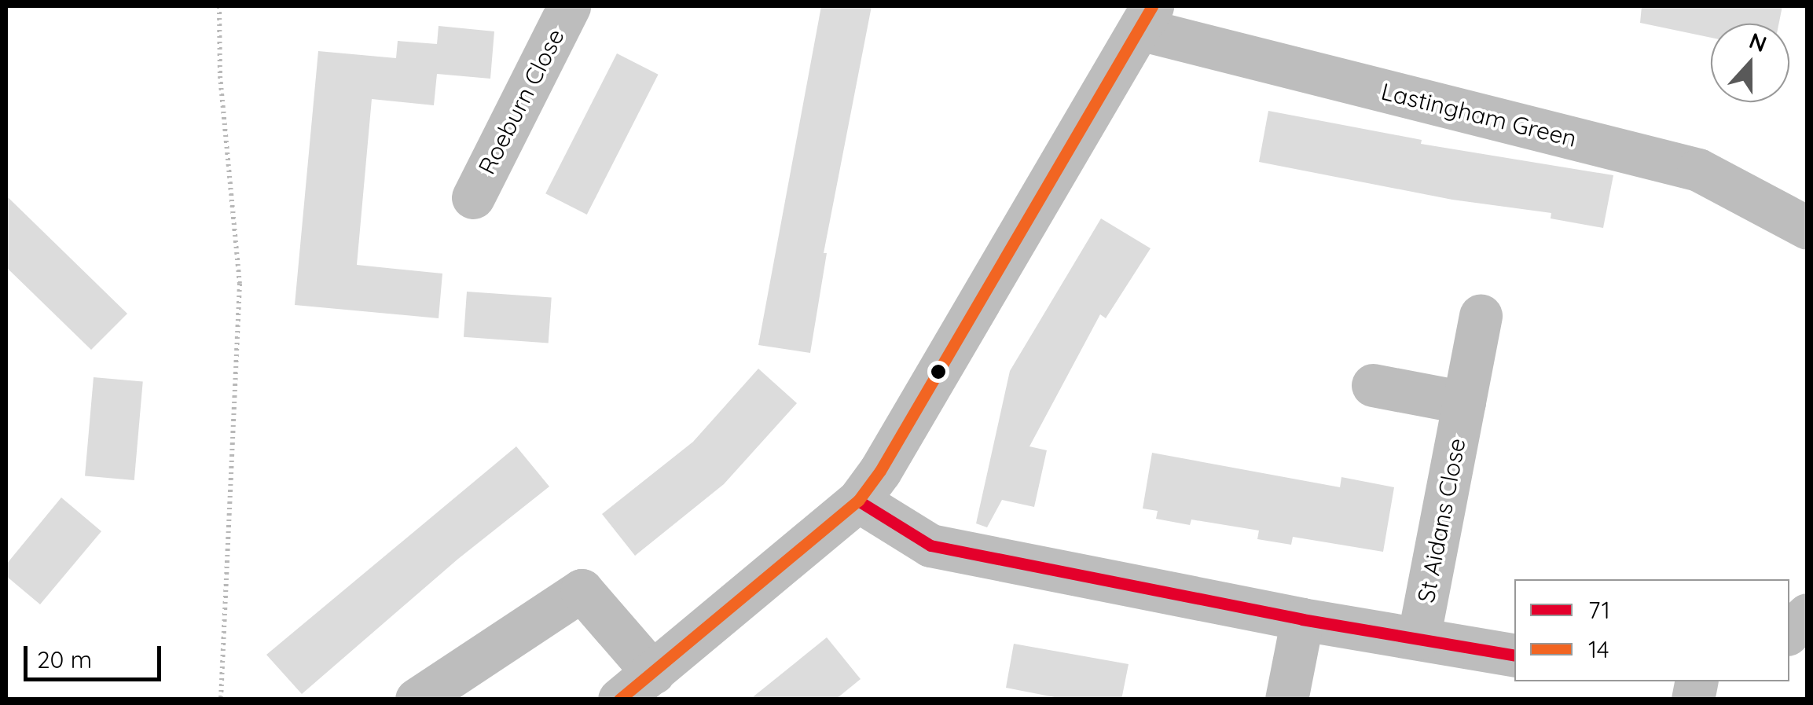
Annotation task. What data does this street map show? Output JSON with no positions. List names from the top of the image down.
{
  "streets": {
    "street": ["Roeburn Close", "Lastingham Green", "St Aidans Close"]
  },
  "lines": ["transit line 14", "transit line 71"],
  "legend": ["71", "14"],
  "scale_bar": "20 m",
  "north": "top"
}
